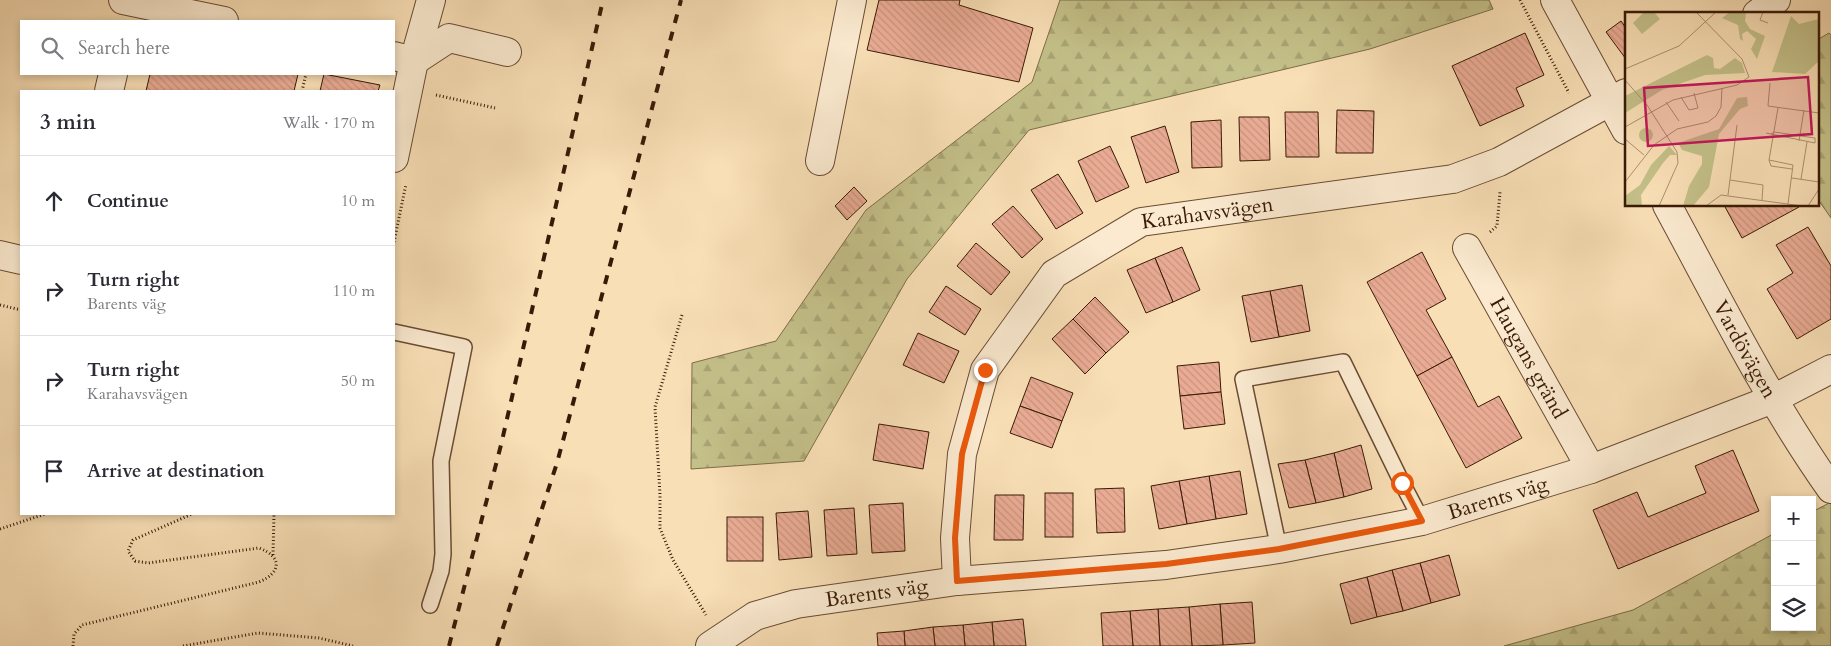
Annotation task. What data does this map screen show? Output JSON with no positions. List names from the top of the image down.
{
  "streets": {
    "street": [
      "Karahavsvägen",
      "Vardövägen",
      "Haugans gränd",
      "Barents väg"
    ]
  },
  "crossings": [
    ["Karahavsvägen", "Barents väg"],
    ["Vardövägen", "Barents väg"],
    ["Haugans gränd", "Barents väg"]
  ],
  "page": {
    "search": "Search here",
    "heading": ["3 min", "Walk · 170 m"],
    "list": [
      ["Continue", "10 m"],
      ["Turn right", "Barents väg", "110 m"],
      ["Turn right", "Karahavsvägen", "50 m"],
      "Arrive at destination"
    ],
    "map_buttons": ["+", "−"]
  }
}
